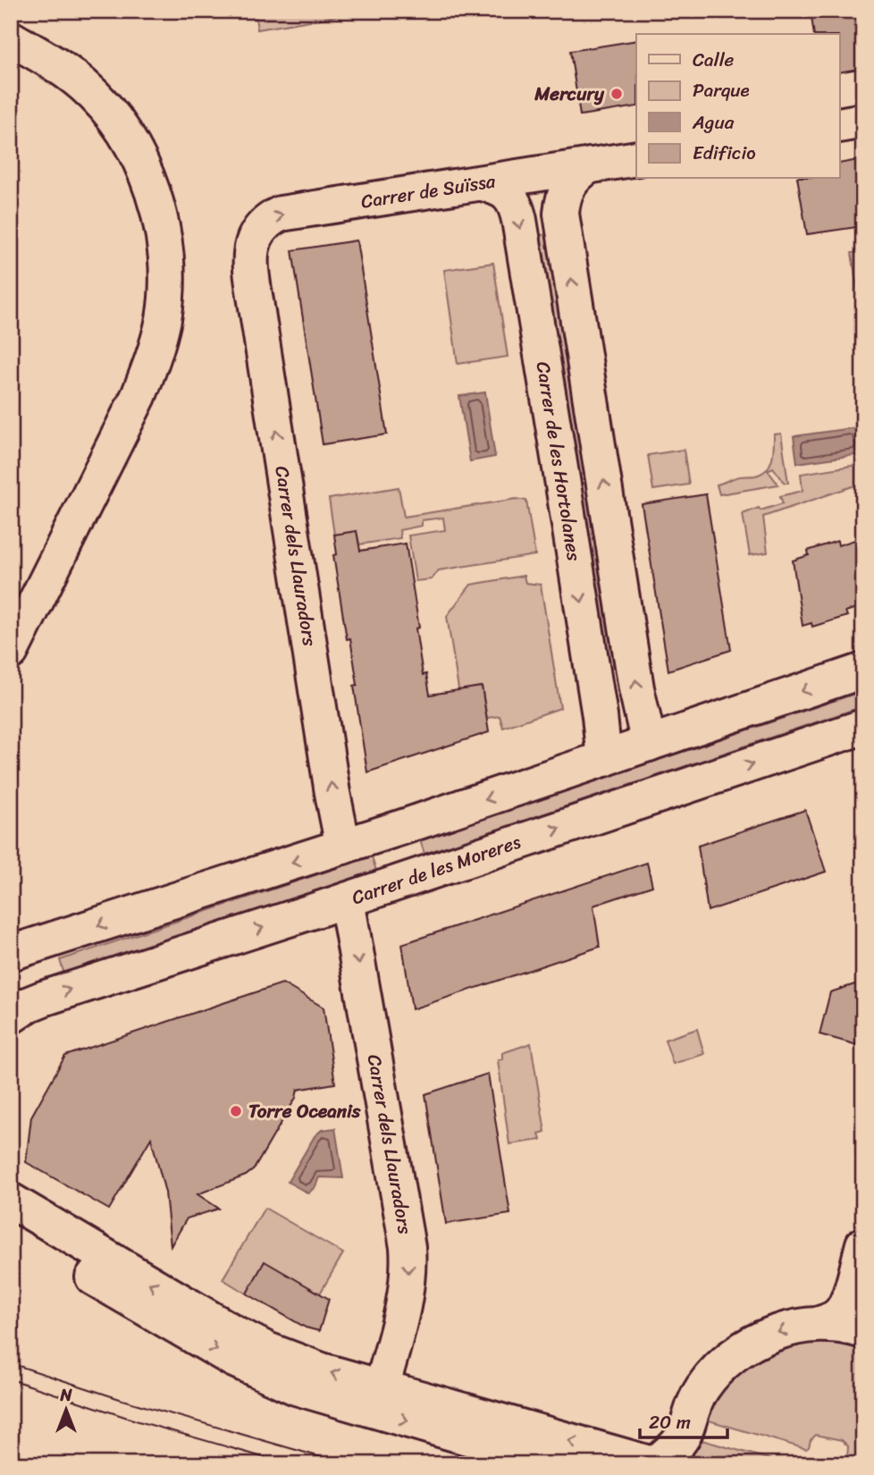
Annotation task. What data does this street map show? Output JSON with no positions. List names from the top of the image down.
{
  "streets": {
    "street": [
      "Carrer de Suïssa",
      "Carrer de les Hortolanes",
      "Carrer dels Llauradors",
      "Carrer de les Moreres"
    ]
  },
  "crossings": [
    ["Carrer de Suïssa", "Carrer de les Hortolanes"],
    ["Carrer de Suïssa", "Carrer dels Llauradors"],
    ["Carrer dels Llauradors", "Carrer de les Moreres"]
  ],
  "one_way": ["Carrer de Suïssa"],
  "places": ["Mercury", "Torre Oceanis"],
  "legend": [
    "Calle",
    "Parque",
    "Agua",
    "Edificio"
  ],
  "scale_bar": "20 m",
  "north": "top"
}
